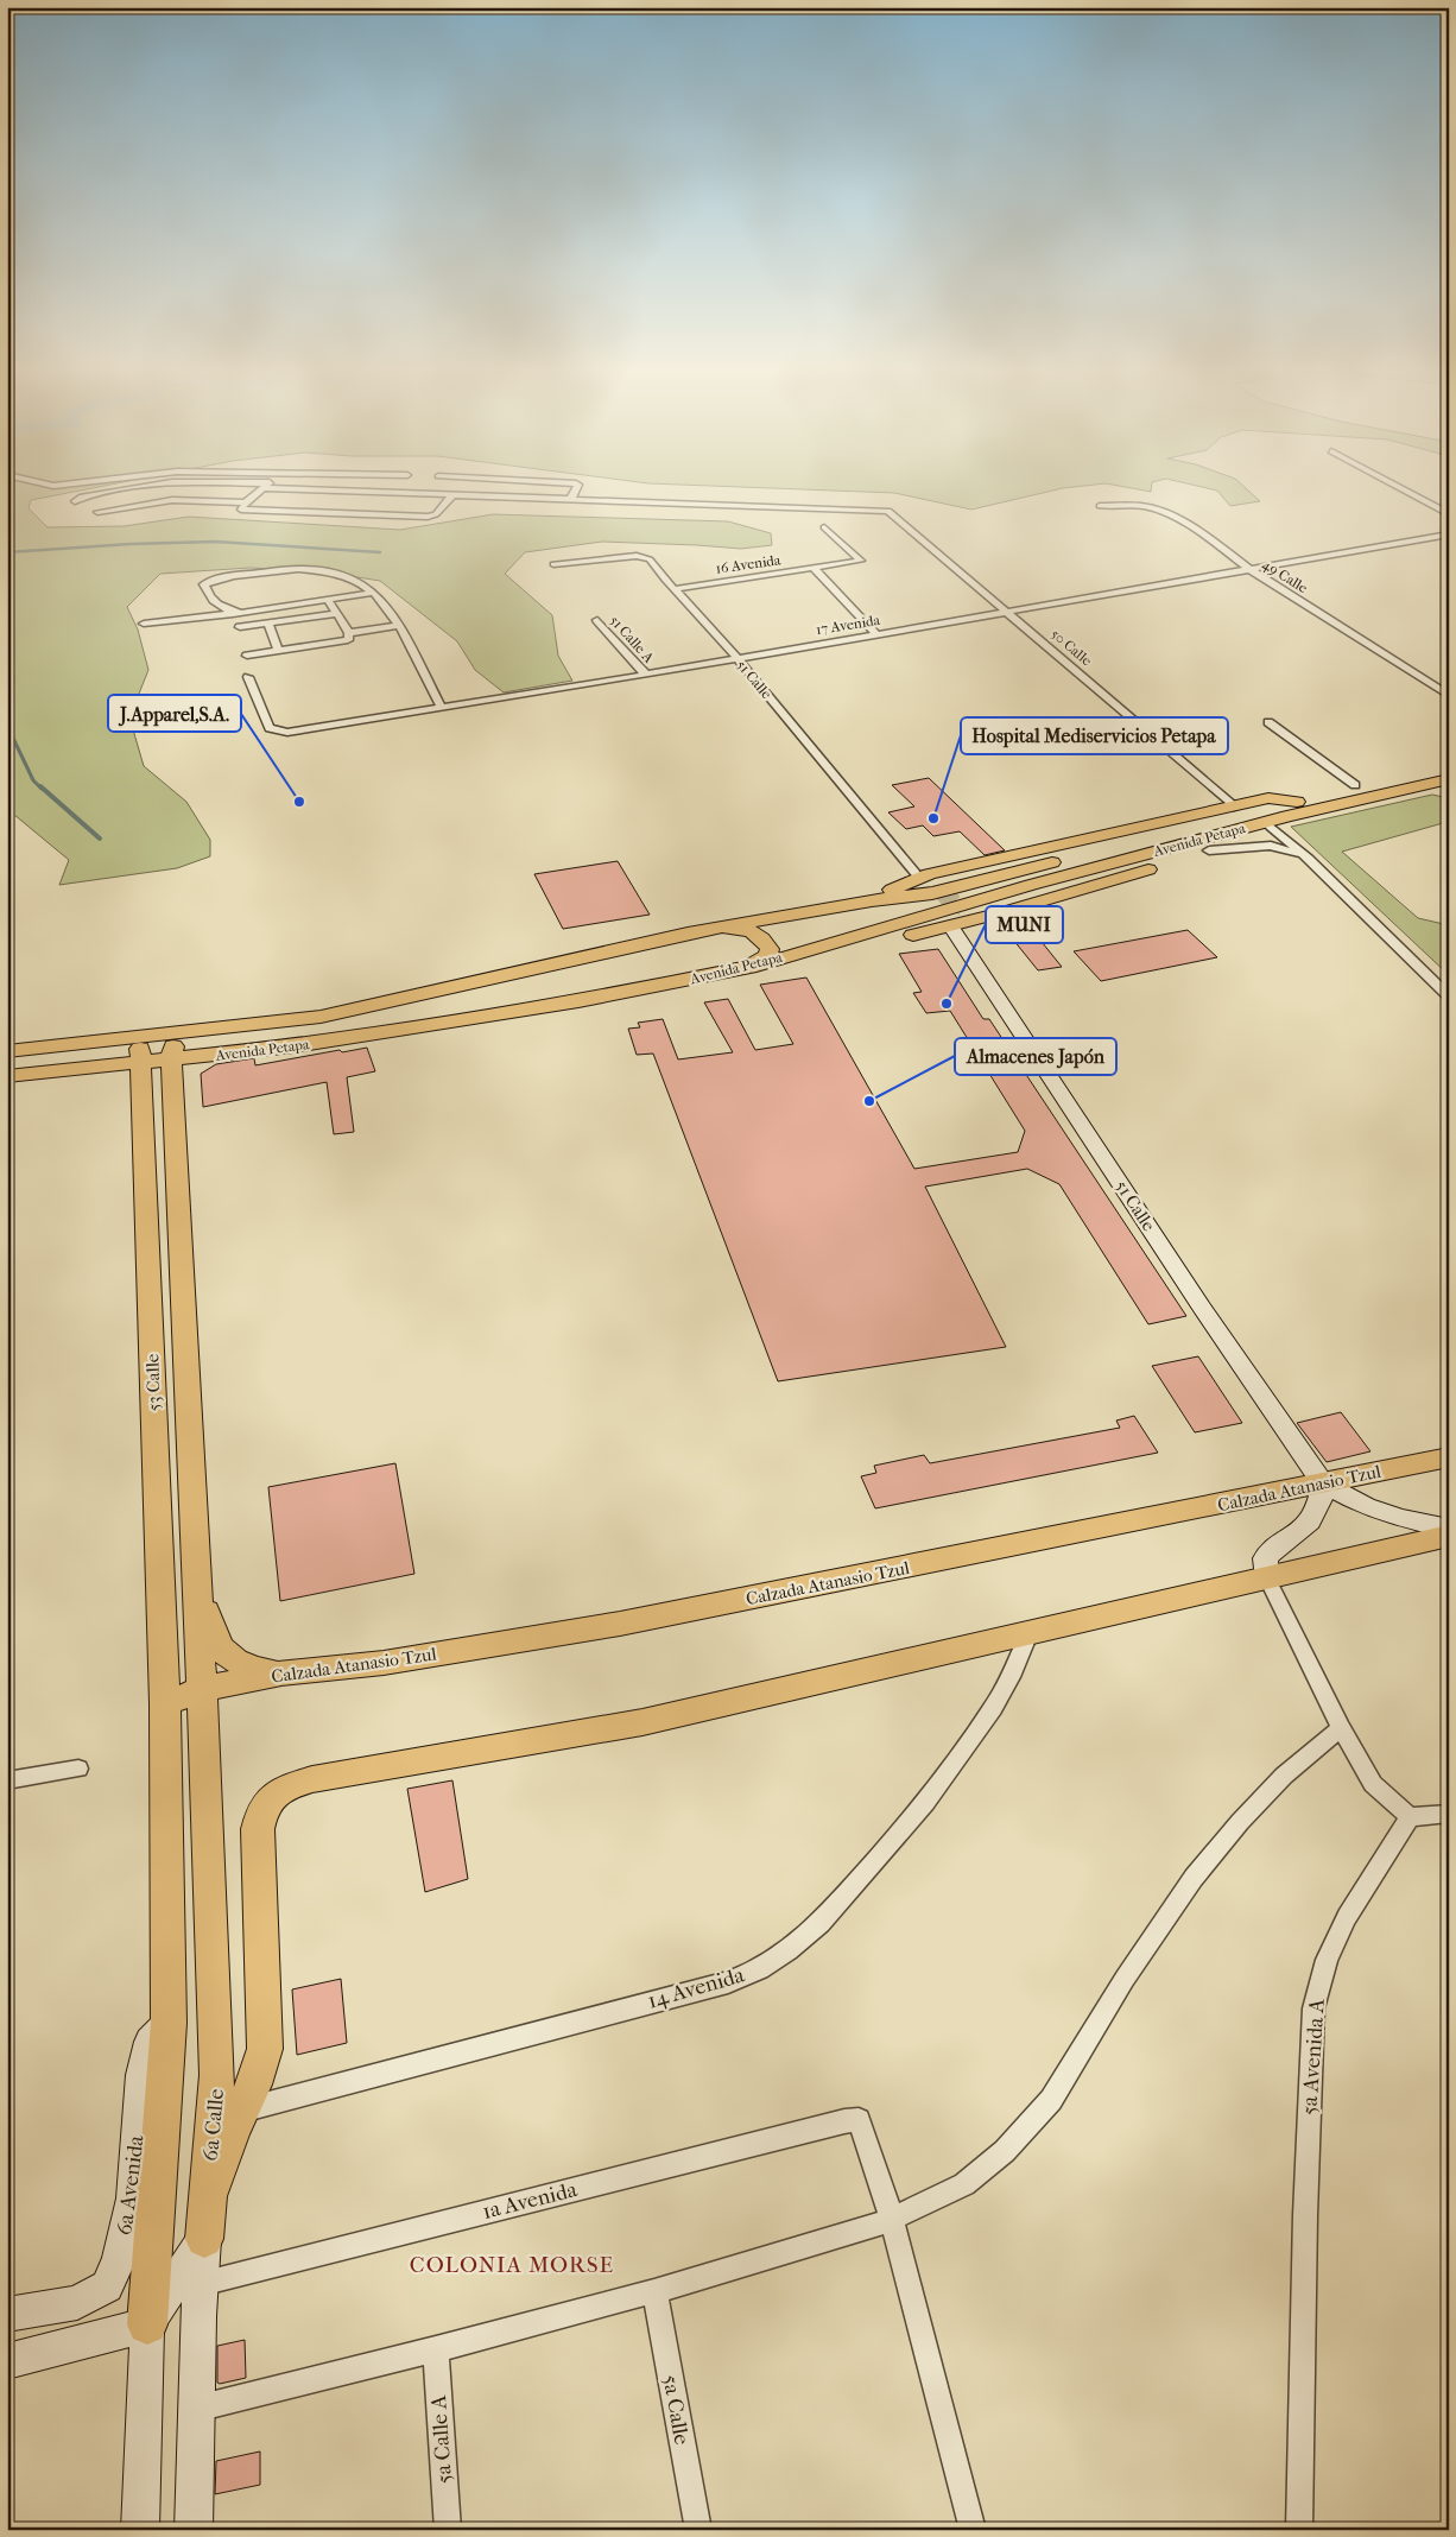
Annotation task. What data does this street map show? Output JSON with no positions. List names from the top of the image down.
{
  "streets": {
    "main road": [
      "Avenida Petapa",
      "53 Calle",
      "Calzada Atanasio Tzul",
      "6a Calle"
    ],
    "street": [
      "16 Avenida",
      "49 Calle",
      "17 Avenida",
      "51 Calle A",
      "50 Calle",
      "51 Calle",
      "14 Avenida",
      "5a Avenida A",
      "6a Avenida",
      "1a Avenida",
      "5a Calle",
      "5a Calle A"
    ]
  },
  "crossings": [
    ["16 Avenida", "51 Calle"],
    ["49 Calle", "17 Avenida"],
    ["17 Avenida", "51 Calle A"],
    ["17 Avenida", "50 Calle"],
    ["17 Avenida", "51 Calle"],
    ["51 Calle", "Calzada Atanasio Tzul"],
    ["Avenida Petapa", "53 Calle"],
    ["53 Calle", "Calzada Atanasio Tzul"],
    ["53 Calle", "6a Calle"],
    ["6a Calle", "1a Avenida"]
  ],
  "districts": ["COLONIA MORSE"],
  "places": [
    "J.Apparel,S.A.",
    "Hospital Mediservicios Petapa",
    "MUNI",
    "Almacenes Japón"
  ]
}
